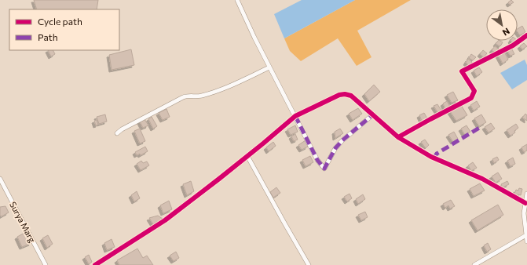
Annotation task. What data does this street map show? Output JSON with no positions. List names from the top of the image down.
{
  "streets": {
    "street": ["Surya Marg"]
  },
  "legend": ["Cycle path", "Path"],
  "north": "bottom right"
}
